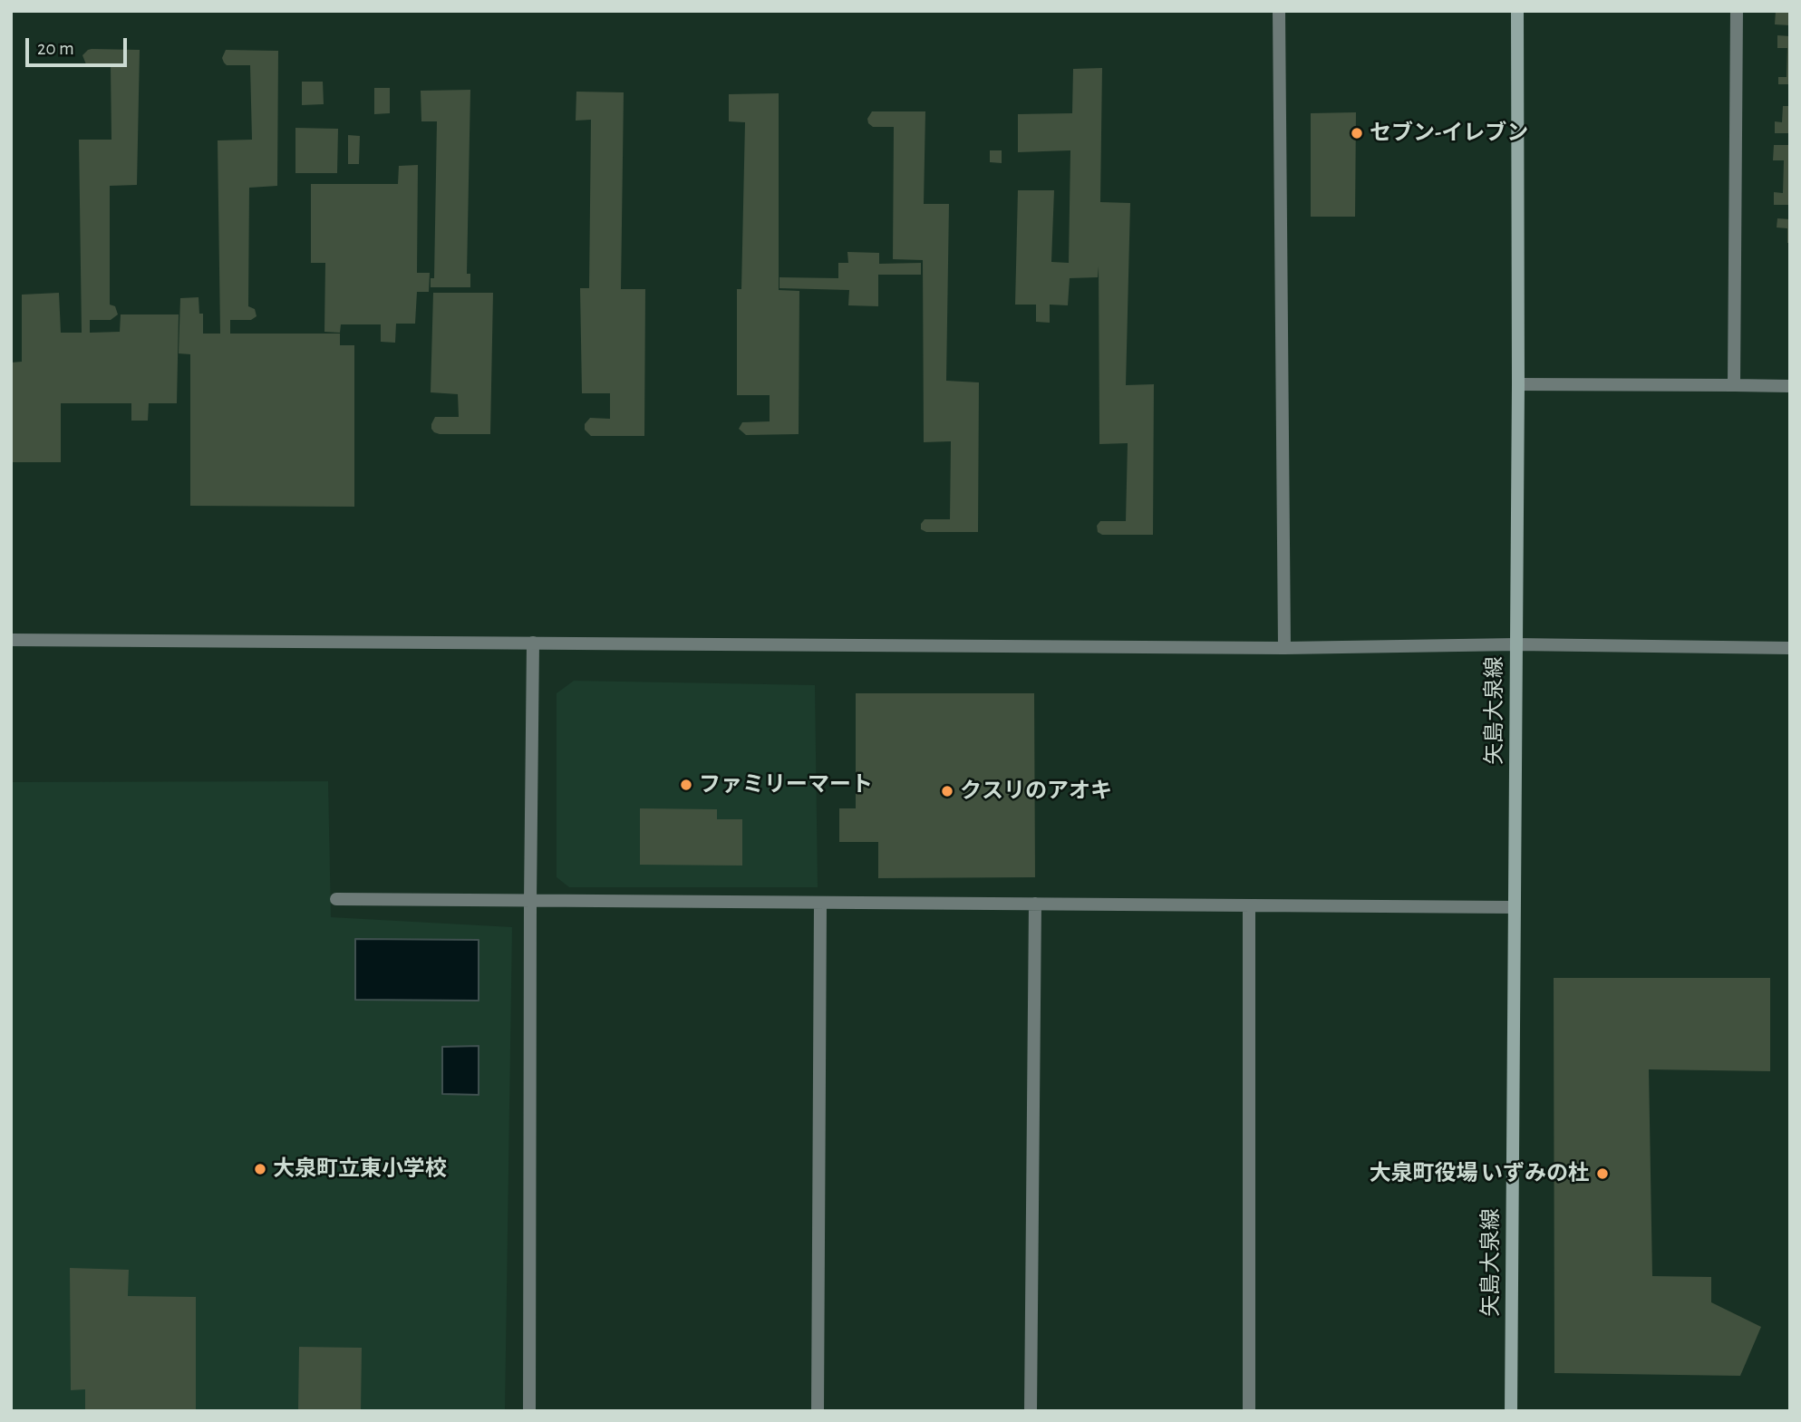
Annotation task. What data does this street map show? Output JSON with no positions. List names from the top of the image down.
{
  "streets": {
    "main road": ["矢島大泉線"]
  },
  "places": [
    "セブン-イレブン",
    "ファミリーマート",
    "クスリのアオキ",
    "大泉町立東小学校",
    "大泉町役場 いずみの杜"
  ],
  "scale_bar": "20 m"
}
